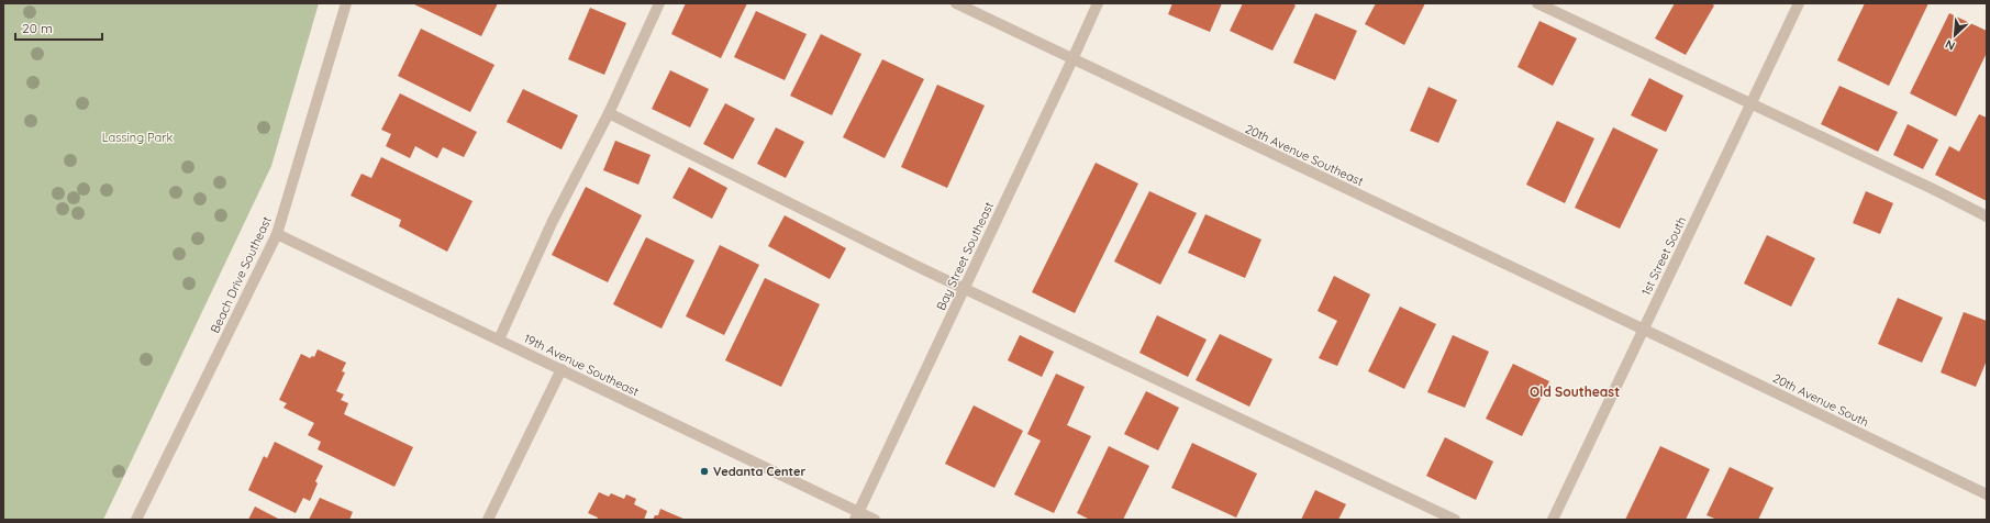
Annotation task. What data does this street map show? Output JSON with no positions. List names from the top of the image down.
{
  "streets": {
    "street": [
      "20th Avenue Southeast",
      "Bay Street Southeast",
      "1st Street South",
      "Beach Drive Southeast",
      "19th Avenue Southeast",
      "20th Avenue South"
    ]
  },
  "crossings": [
    ["20th Avenue Southeast", "Bay Street Southeast"],
    ["20th Avenue Southeast", "1st Street South"],
    ["20th Avenue Southeast", "20th Avenue South"],
    ["Bay Street Southeast", "19th Avenue Southeast"],
    ["1st Street South", "20th Avenue South"],
    ["Beach Drive Southeast", "19th Avenue Southeast"]
  ],
  "districts": ["Old Southeast"],
  "parks": ["Lassing Park"],
  "places": ["Vedanta Center"],
  "scale_bar": "20 m",
  "north": "bottom left"
}
